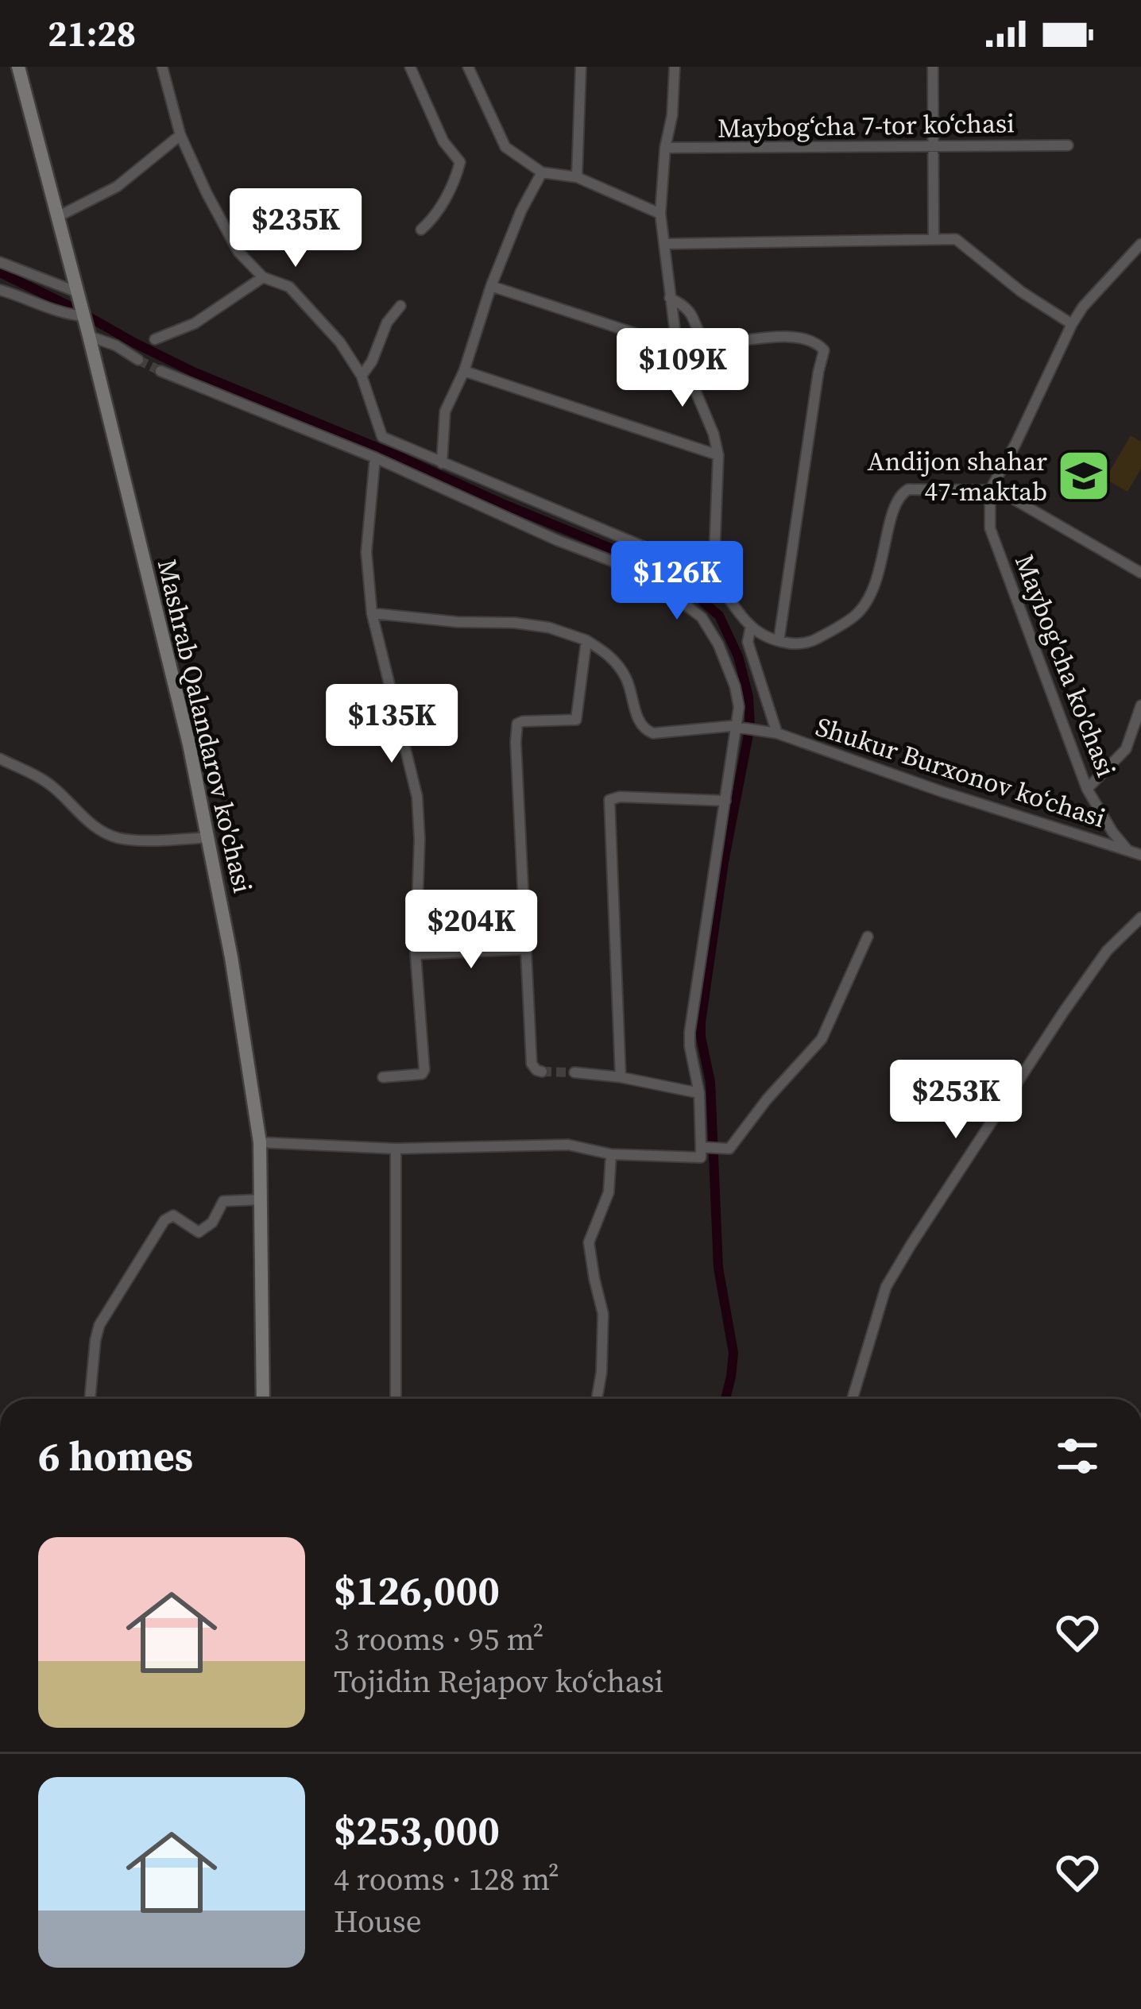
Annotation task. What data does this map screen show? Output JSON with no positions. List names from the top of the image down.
{
  "streets": {
    "main road": ["Mashrab Qalandarov ko'chasi"],
    "street": ["Maybogʻcha 7-tor koʻchasi", "Maybog'cha ko'chasi", "Shukur Burxonov koʻchasi"]
  },
  "crossings": [
    ["Maybog'cha ko'chasi", "Shukur Burxonov koʻchasi"]
  ],
  "places": {
    "school or university": ["Andijon shahar 47-maktab"]
  },
  "page": {
    "status": "21:28",
    "price": [
      "$235K",
      "$109K",
      "$126K",
      "$135K",
      "$204K",
      "$253K"
    ],
    "heading": "6 homes",
    "list": [
      {
        "name": "$126,000",
        "note": "3 rooms · 95 m² · Tojidin Rejapov koʻchasi"
      },
      {
        "name": "$253,000",
        "note": "4 rooms · 128 m² · House"
      }
    ]
  }
}
